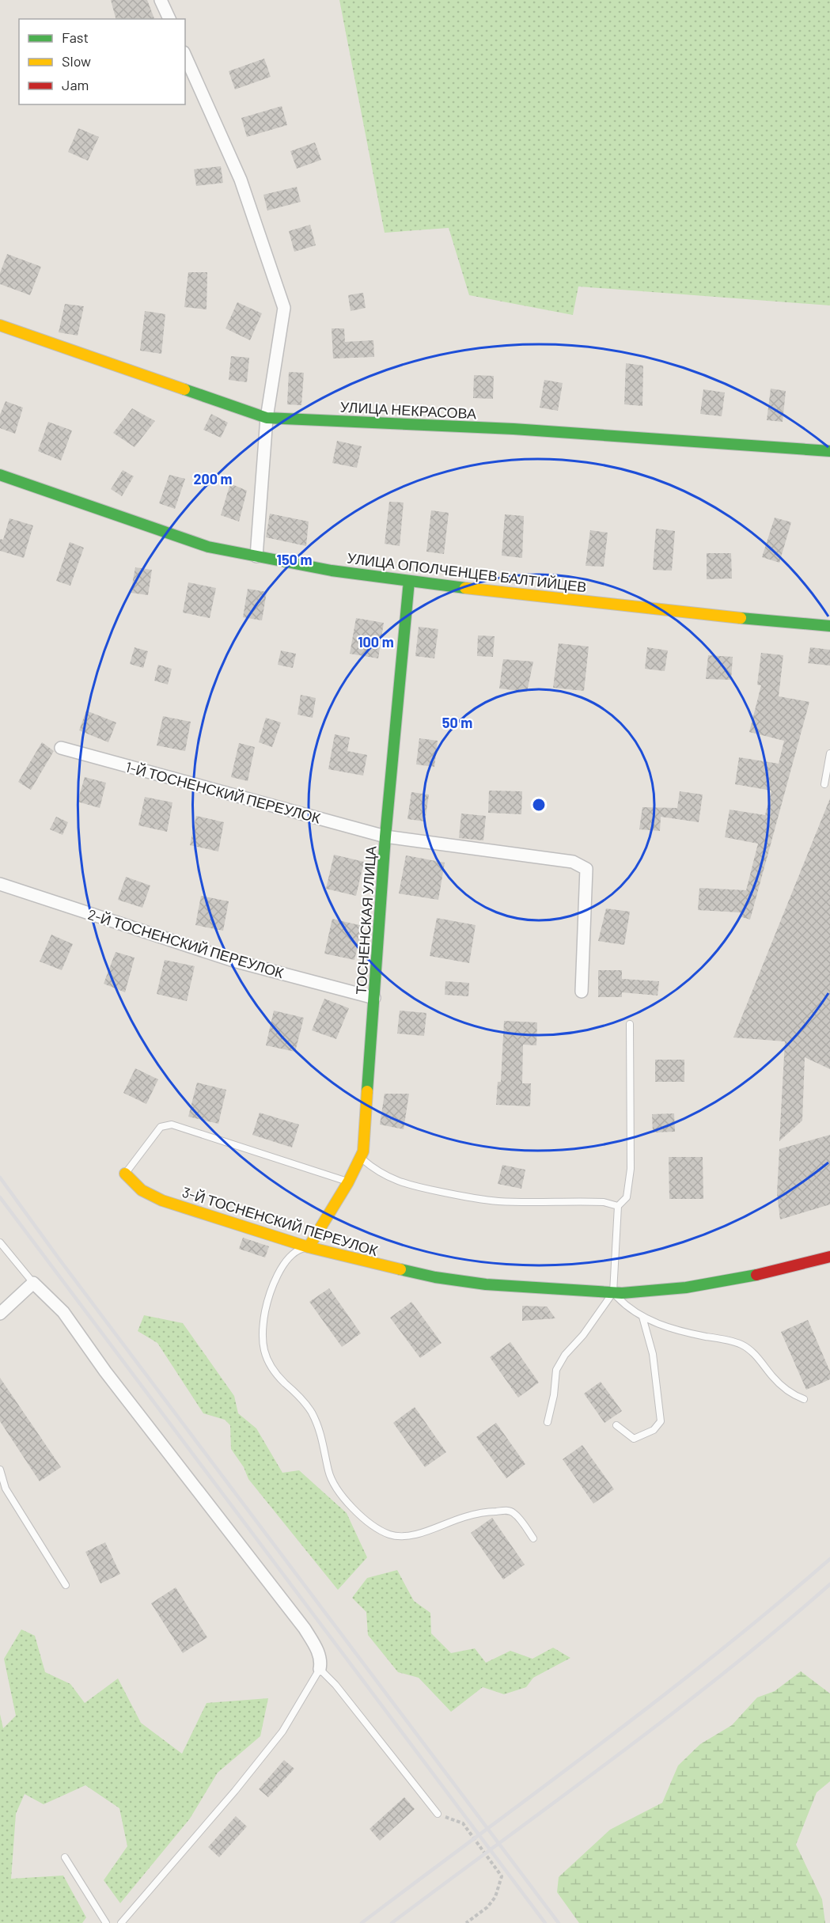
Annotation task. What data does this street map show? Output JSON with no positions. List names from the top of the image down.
{
  "streets": {
    "street": [
      "УЛИЦА НЕКРАСОВА",
      "УЛИЦА ОПОЛЧЕНЦЕВ БАЛТИЙЦЕВ",
      "1-Й ТОСНЕНСКИЙ ПЕРЕУЛОК",
      "ТОСНЕНСКАЯ УЛИЦА",
      "2-Й ТОСНЕНСКИЙ ПЕРЕУЛОК",
      "3-Й ТОСНЕНСКИЙ ПЕРЕУЛОК"
    ]
  },
  "crossings": [
    ["УЛИЦА ОПОЛЧЕНЦЕВ БАЛТИЙЦЕВ", "ТОСНЕНСКАЯ УЛИЦА"],
    ["1-Й ТОСНЕНСКИЙ ПЕРЕУЛОК", "ТОСНЕНСКАЯ УЛИЦА"],
    ["ТОСНЕНСКАЯ УЛИЦА", "2-Й ТОСНЕНСКИЙ ПЕРЕУЛОК"],
    ["ТОСНЕНСКАЯ УЛИЦА", "3-Й ТОСНЕНСКИЙ ПЕРЕУЛОК"]
  ],
  "legend": ["Fast", "Slow", "Jam"],
  "rings": [
    "200 m",
    "150 m",
    "100 m",
    "50 m"
  ]
}
